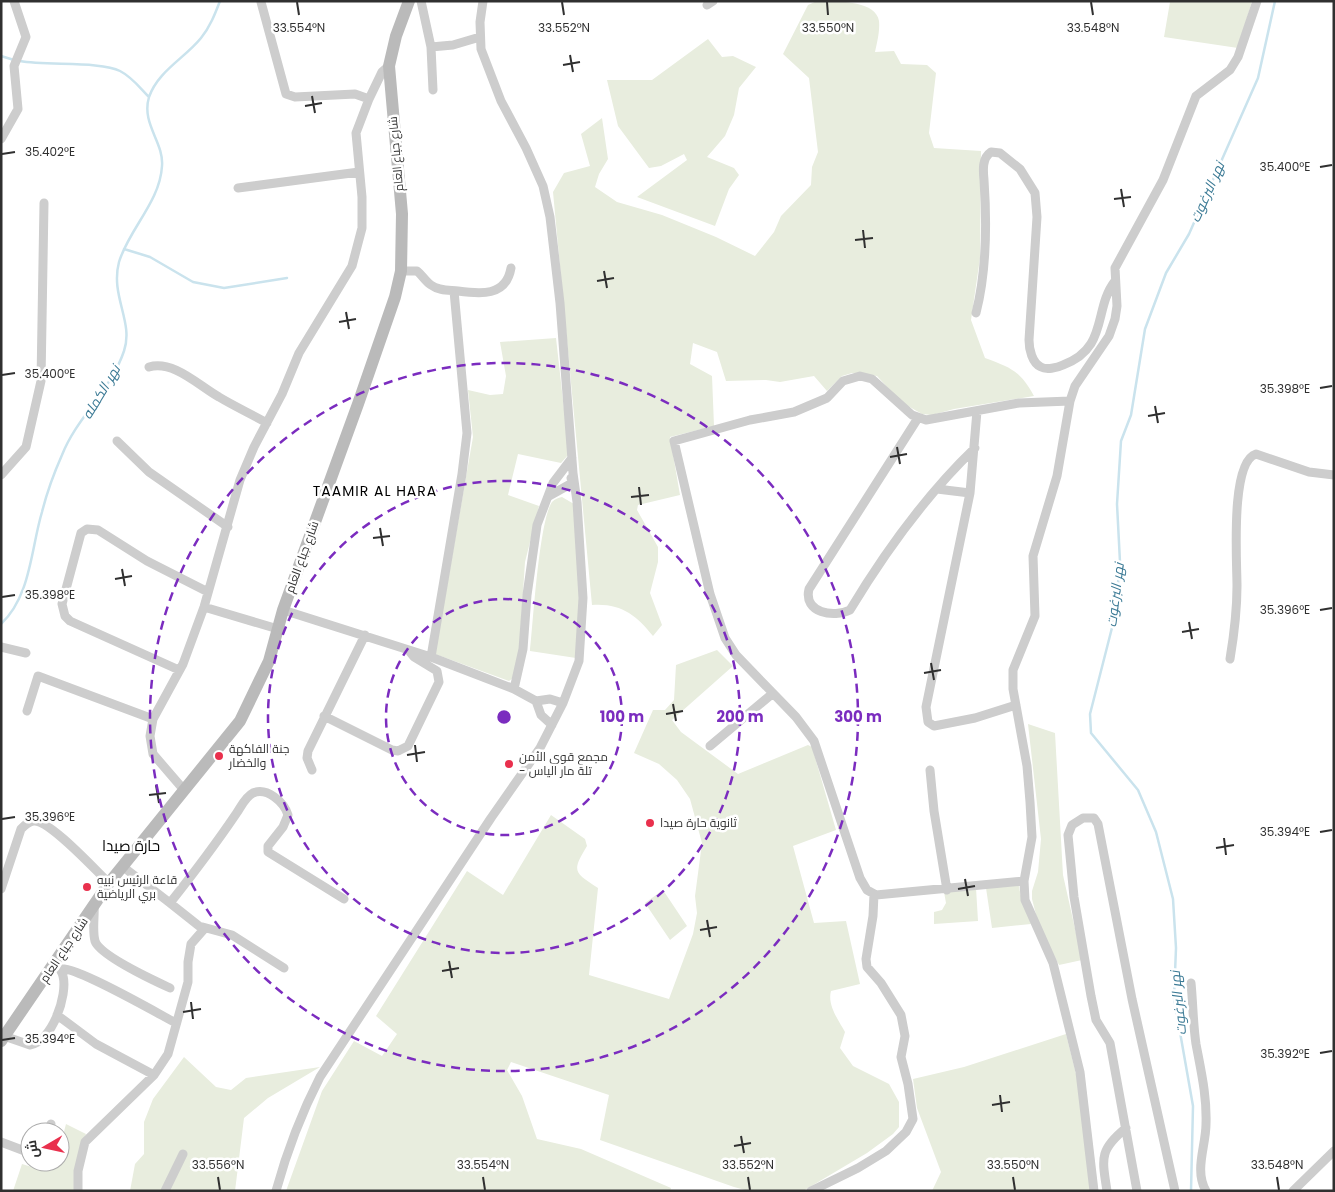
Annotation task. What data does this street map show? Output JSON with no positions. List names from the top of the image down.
{
  "streets": {
    "main road": ["شارع جباع العام"]
  },
  "districts": ["TAAMIR AL HARA", "حارة صيدا"],
  "water": ["نهر البرغوت", "نهر الكمله"],
  "places": [
    "جنة الفاكهة والخضار",
    "مجمع قوى الأمن - تلة مار الياس",
    "ثانوية حارة صيدا",
    "قاعة الرئيس نبيه بري الرياضية"
  ],
  "north": "left",
  "coordinates": [
    "33.554°N",
    "33.552°N",
    "33.550°N",
    "33.548°N",
    "35.402°E",
    "35.400°E",
    "35.398°E",
    "35.396°E",
    "35.394°E",
    "35.392°E",
    "33.556°N"
  ],
  "rings": ["100 m", "200 m", "300 m"]
}
